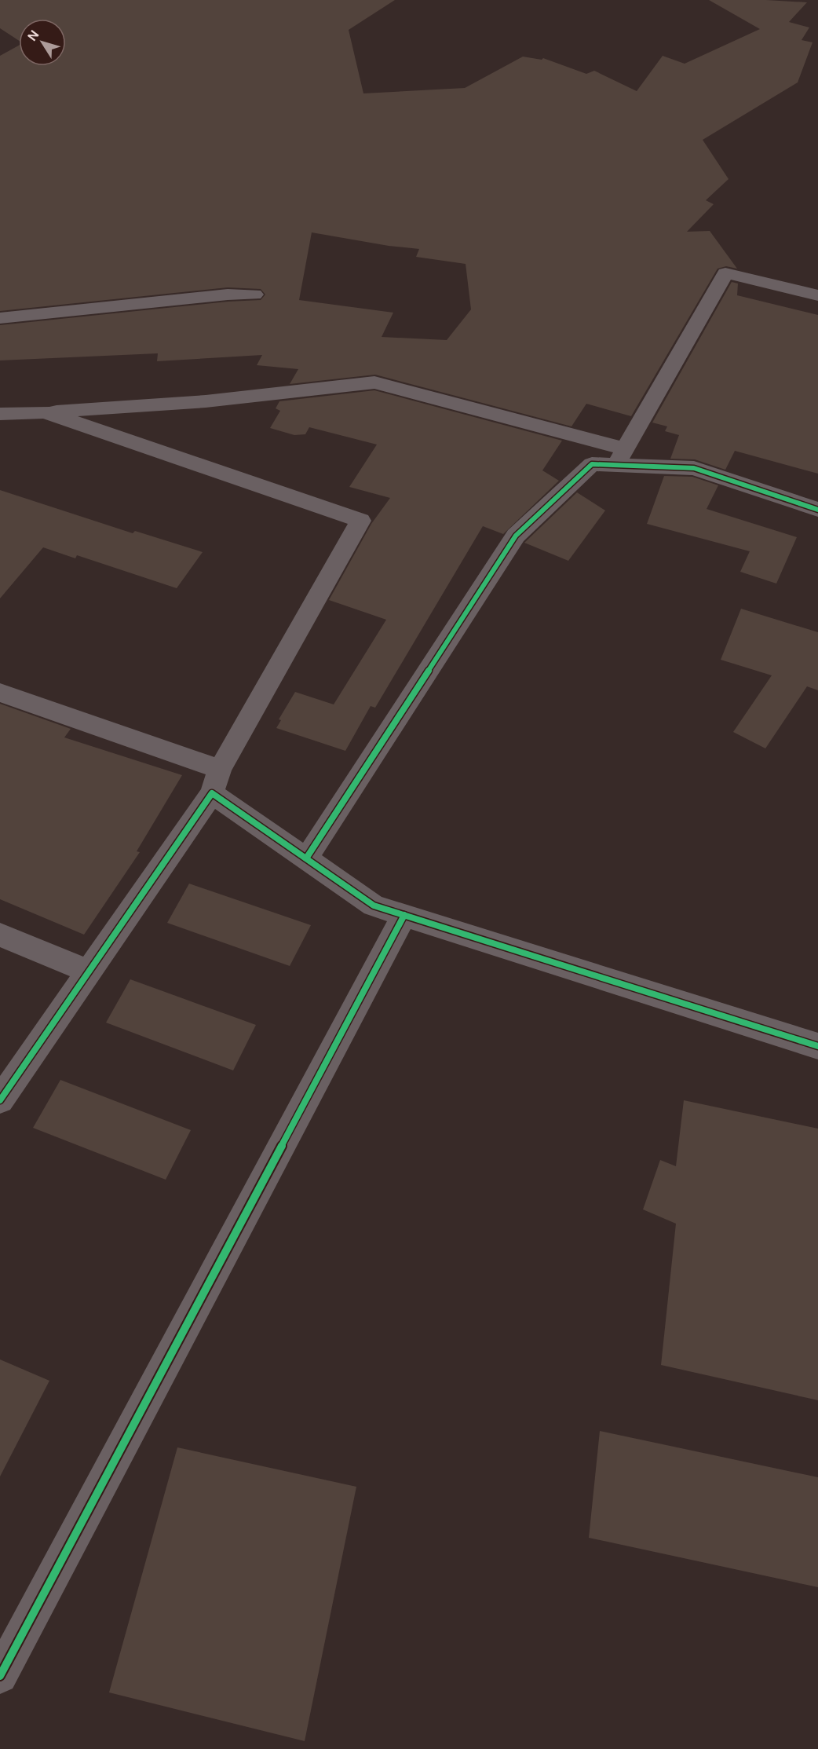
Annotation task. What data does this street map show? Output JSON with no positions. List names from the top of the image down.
{
  "north": "top left"
}
